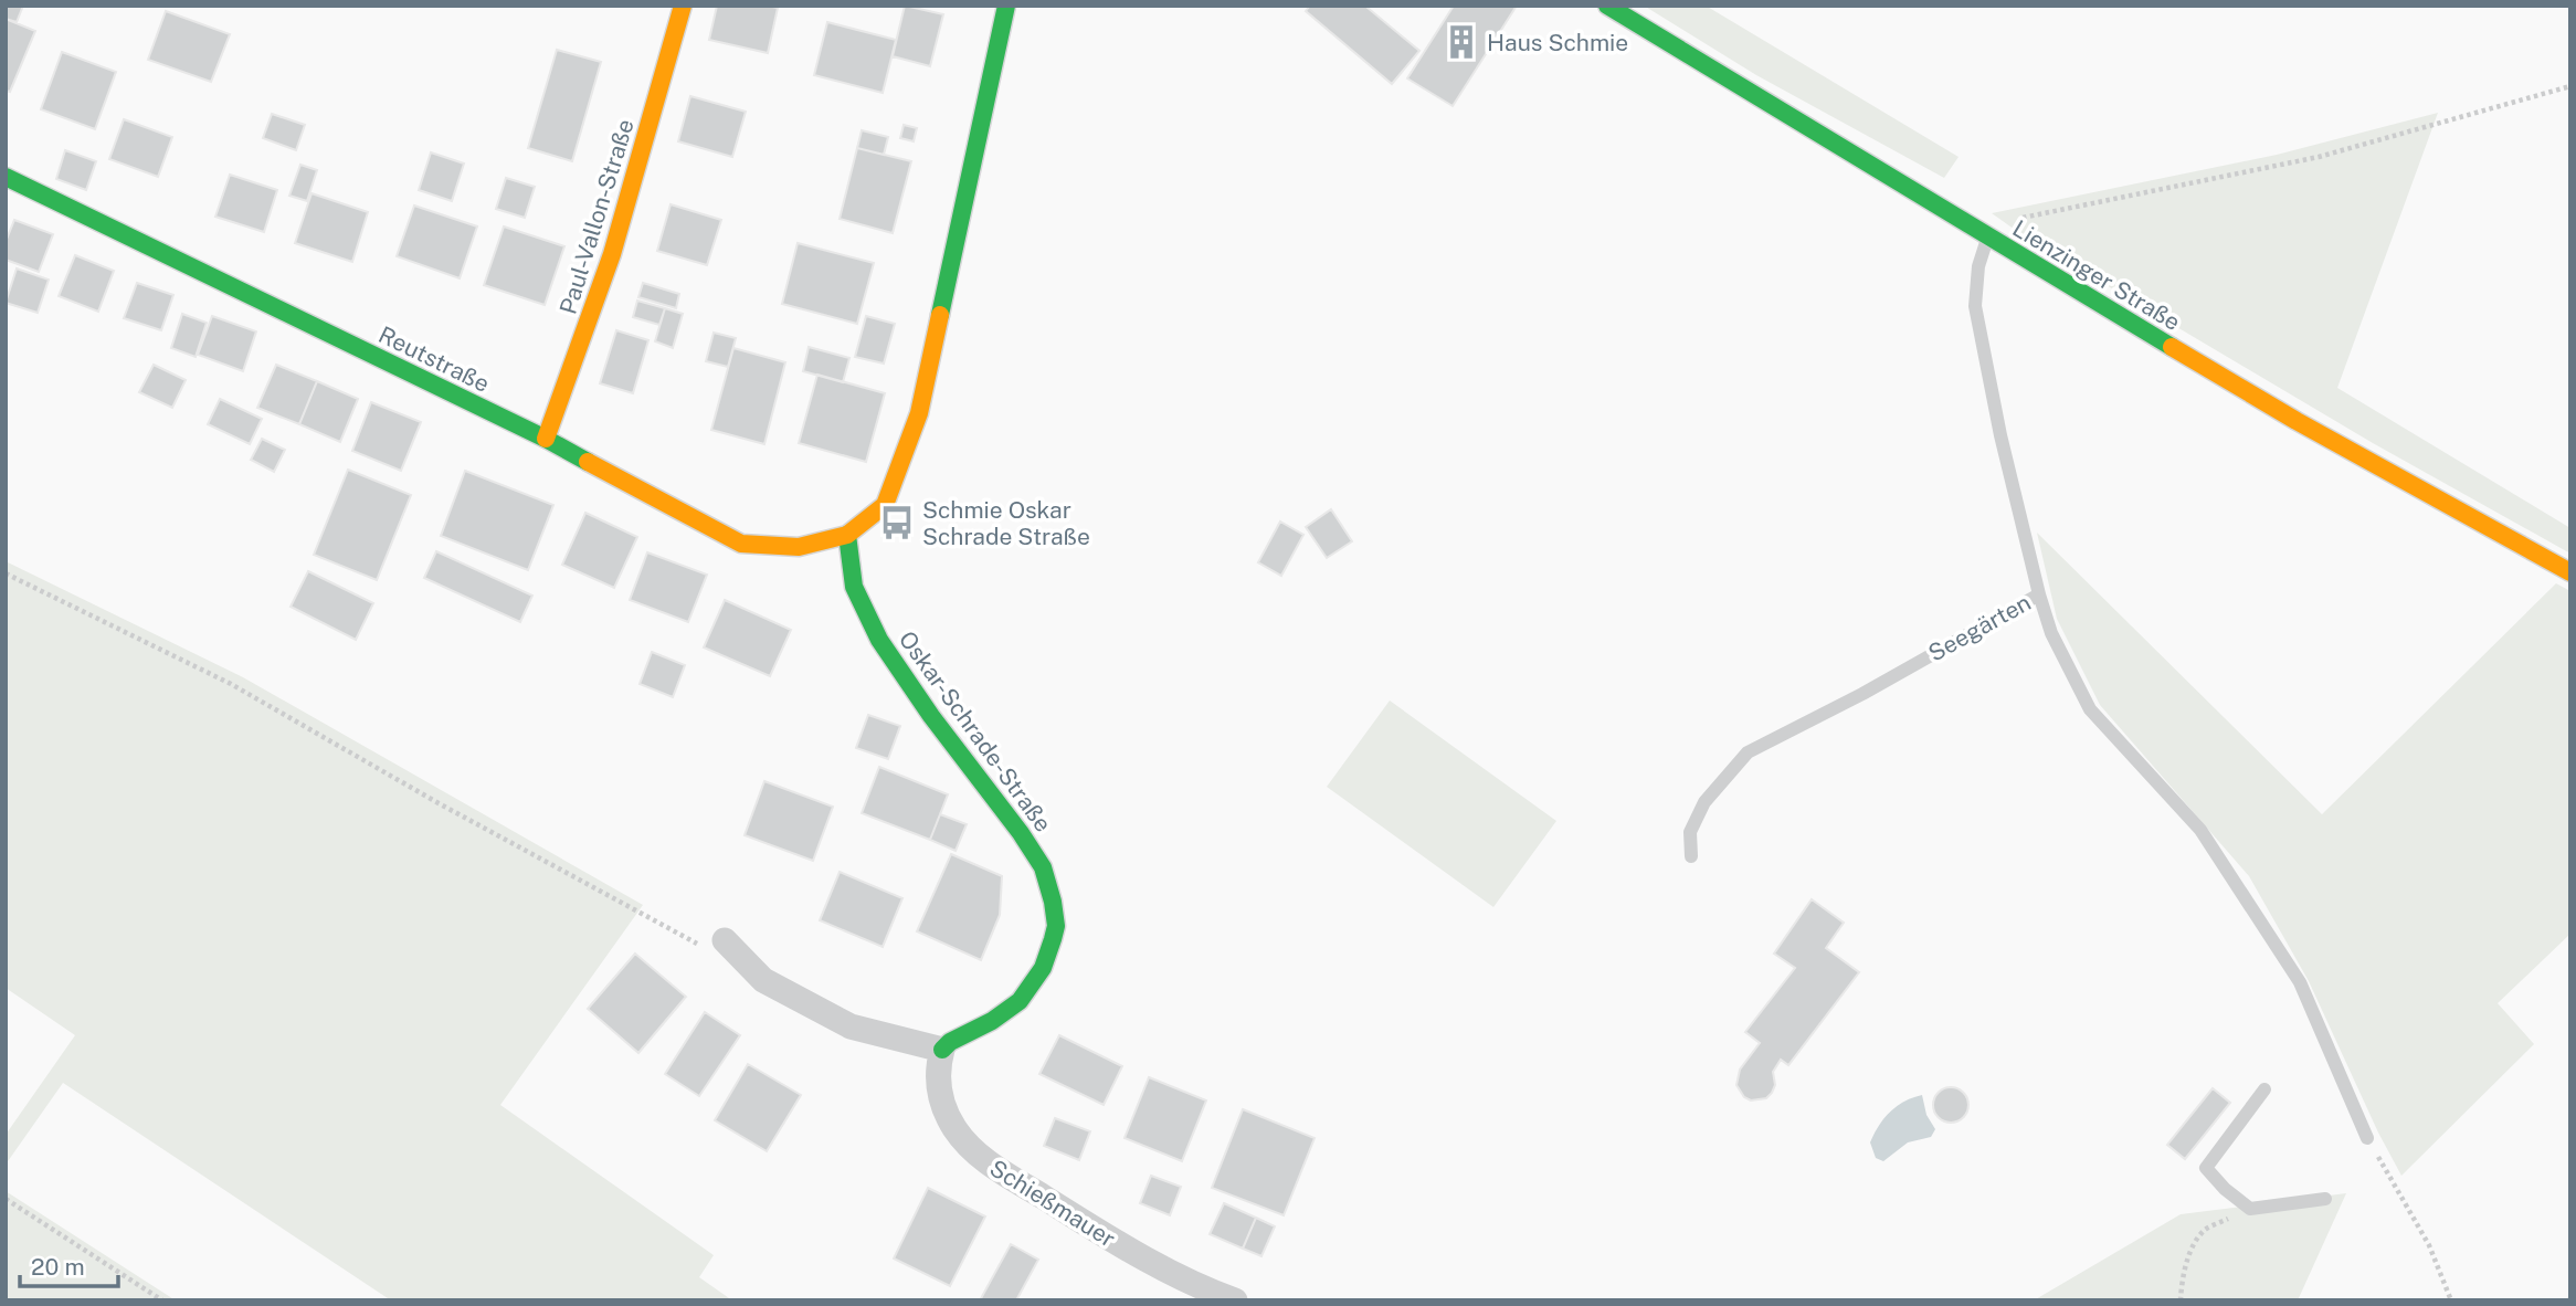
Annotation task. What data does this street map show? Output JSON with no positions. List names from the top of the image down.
{
  "streets": {
    "street": [
      "Paul-Vallon-Straße",
      "Lienzinger Straße",
      "Reutstraße",
      "Oskar-Schrade-Straße",
      "Schießmauer"
    ],
    "lane": ["Seegärten"]
  },
  "crossings": [
    ["Paul-Vallon-Straße", "Reutstraße"],
    ["Lienzinger Straße", "Seegärten"],
    ["Reutstraße", "Oskar-Schrade-Straße"],
    ["Oskar-Schrade-Straße", "Schießmauer"]
  ],
  "places": {
    "building": ["Haus Schmie"],
    "bus stop": ["Schmie Oskar Schrade Straße"]
  },
  "scale_bar": "20 m"
}
